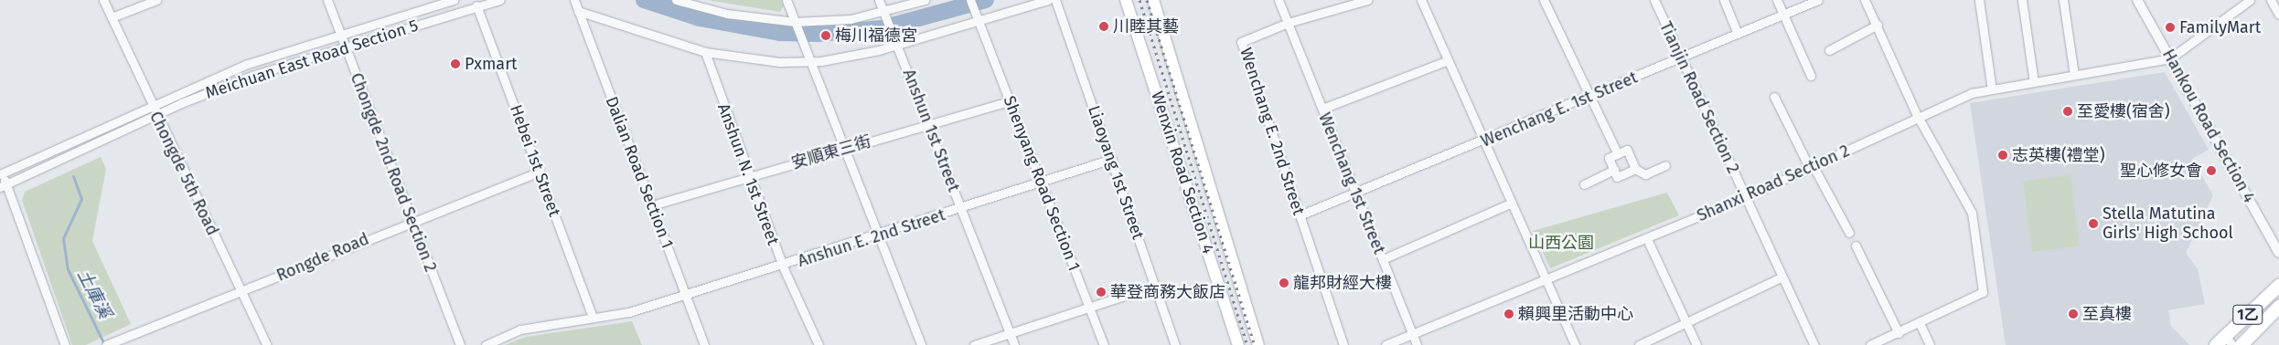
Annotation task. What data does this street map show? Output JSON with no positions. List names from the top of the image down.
{
  "streets": {
    "main road": ["Wenxin Road Section 4", "1乙"],
    "street": [
      "Meichuan East Road Section 5",
      "Tianjin Road Section 2",
      "Wenchang E. 1st Street",
      "Hankou Road Section 4",
      "Anshun 1st Street",
      "Wenchang E. 2nd Street",
      "安順東三街",
      "Hebei 1st Street",
      "Chongde 2nd Road Section 2",
      "Dalian Road Section 1",
      "Liaoyang 1st Street",
      "Chongde 5th Road",
      "Anshun N. 1st Street",
      "Shenyang Road Section 1",
      "Wenchang 1st Street",
      "Shanxi Road Section 2",
      "Anshun E. 2nd Street",
      "Rongde Road"
    ]
  },
  "crossings": [
    ["Meichuan East Road Section 5", "Hebei 1st Street"],
    ["Meichuan East Road Section 5", "Chongde 2nd Road Section 2"],
    ["Meichuan East Road Section 5", "Chongde 5th Road"],
    ["Tianjin Road Section 2", "Wenchang E. 1st Street"],
    ["Tianjin Road Section 2", "Shanxi Road Section 2"],
    ["Wenchang E. 1st Street", "Wenchang E. 2nd Street"],
    ["Wenchang E. 1st Street", "Wenchang 1st Street"],
    ["Hankou Road Section 4", "Shanxi Road Section 2"],
    ["Anshun 1st Street", "安順東三街"],
    ["Anshun 1st Street", "Anshun E. 2nd Street"],
    ["Wenchang E. 2nd Street", "Wenchang 1st Street"],
    ["安順東三街", "Dalian Road Section 1"],
    ["安順東三街", "Anshun N. 1st Street"],
    ["安順東三街", "Shenyang Road Section 1"],
    ["Hebei 1st Street", "Anshun E. 2nd Street"],
    ["Hebei 1st Street", "Rongde Road"],
    ["Chongde 2nd Road Section 2", "Rongde Road"],
    ["Dalian Road Section 1", "Anshun E. 2nd Street"],
    ["Liaoyang 1st Street", "Anshun E. 2nd Street"],
    ["Chongde 5th Road", "Rongde Road"],
    ["Anshun N. 1st Street", "Anshun E. 2nd Street"],
    ["Shenyang Road Section 1", "Anshun E. 2nd Street"],
    ["Wenchang 1st Street", "Shanxi Road Section 2"]
  ],
  "water": ["土庫溪"],
  "parks": ["山西公園"],
  "places": [
    "川睦其藝",
    "FamilyMart",
    "梅川福德宮",
    "Pxmart",
    "至愛樓(宿舍)",
    "志英樓(禮堂)",
    "聖心修女會",
    "Stella Matutina Girls' High School",
    "龍邦財經大樓",
    "華登商務大飯店",
    "賴興里活動中心",
    "至真樓"
  ]
}
